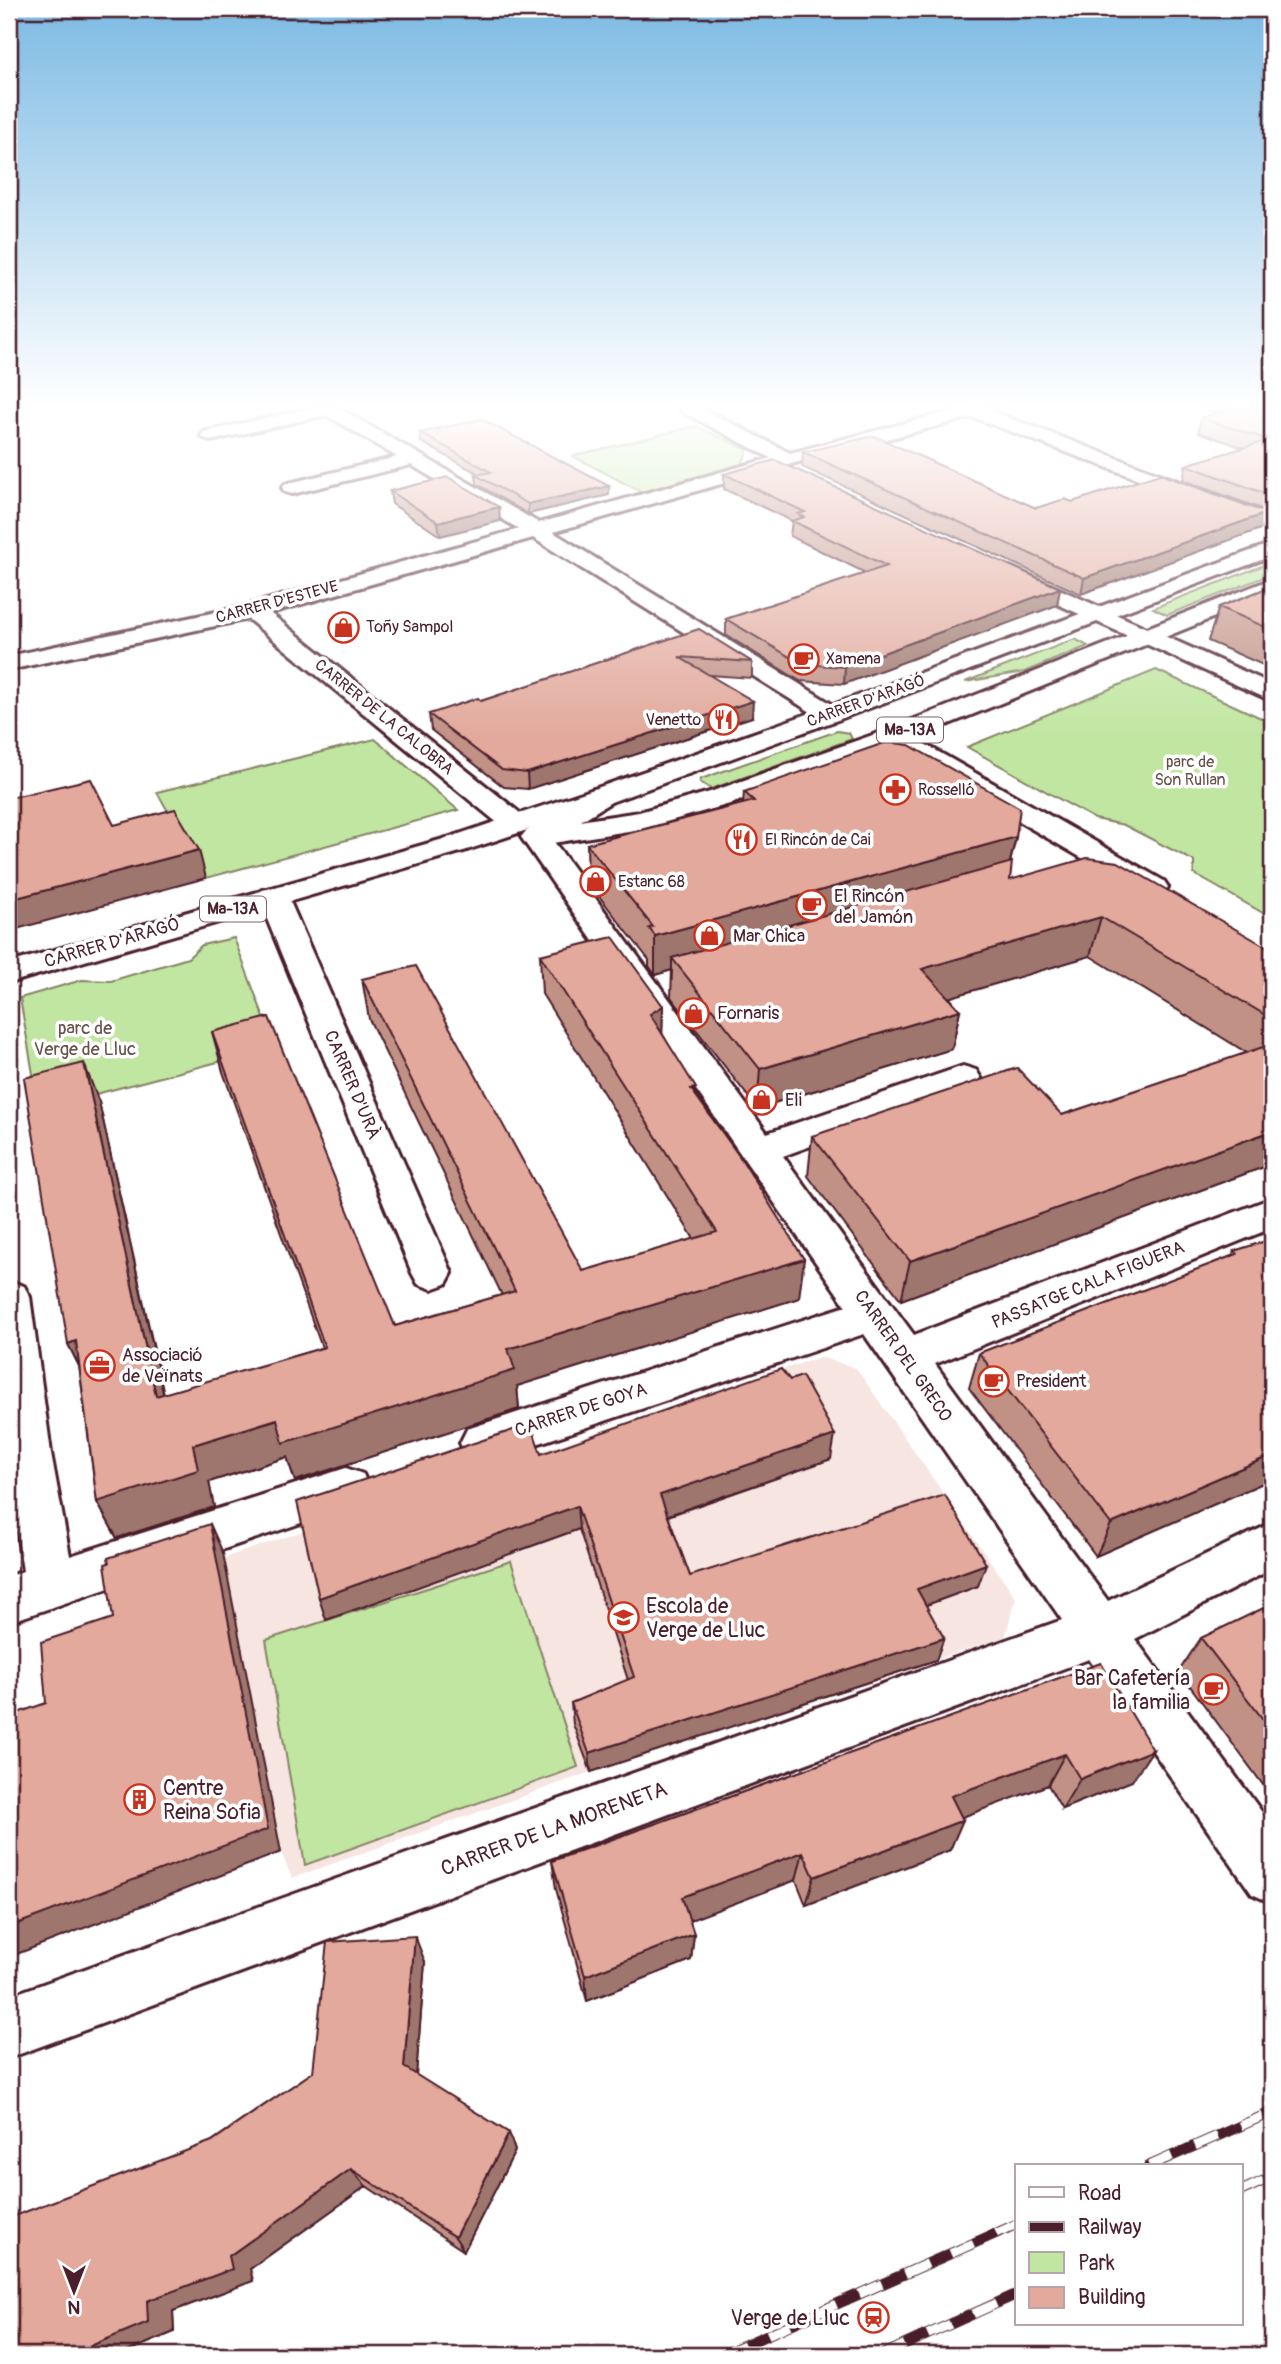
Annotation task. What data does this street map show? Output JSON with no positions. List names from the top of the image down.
{
  "streets": {
    "street": [
      "CARRER D'ESTEVE",
      "CARRER D'ARAGÓ",
      "CARRER DE LA CALOBRA",
      "Ma-13A",
      "CARRER D'URÀ",
      "PASSATGE CALA FIGUERA",
      "CARRER DEL GRECO",
      "CARRER DE GOYA",
      "CARRER DE LA MORENETA"
    ]
  },
  "crossings": [
    ["CARRER D'ESTEVE", "CARRER DE LA CALOBRA"],
    ["CARRER D'ARAGÓ", "CARRER DE LA CALOBRA"],
    ["CARRER D'ARAGÓ", "CARRER D'URÀ"],
    ["CARRER D'ARAGÓ", "CARRER DEL GRECO"],
    ["CARRER DE LA CALOBRA", "CARRER DEL GRECO"],
    ["PASSATGE CALA FIGUERA", "CARRER DEL GRECO"],
    ["CARRER DEL GRECO", "CARRER DE GOYA"],
    ["CARRER DEL GRECO", "CARRER DE LA MORENETA"]
  ],
  "parks": ["parc de Son Rullan", "parc de Verge de Lluc"],
  "places": {
    "shop": [
      "Toñy Sampol",
      "Estanc 68",
      "Mar Chica",
      "Fornaris",
      "Eli"
    ],
    "cafe": [
      "Xamena",
      "El Rincón del Jamón",
      "President",
      "Bar Cafetería la familia"
    ],
    "restaurant": ["Venetto", "El Rincón de Cai"],
    "pharmacy": ["Rosselló"],
    "office": ["Associació de Veïnats"],
    "school or university": ["Escola de Verge de Lluc"],
    "building": ["Centre Reina Sofia"],
    "station": ["Verge de Lluc"]
  },
  "legend": [
    "Road",
    "Railway",
    "Park",
    "Building"
  ],
  "north": "bottom"
}
